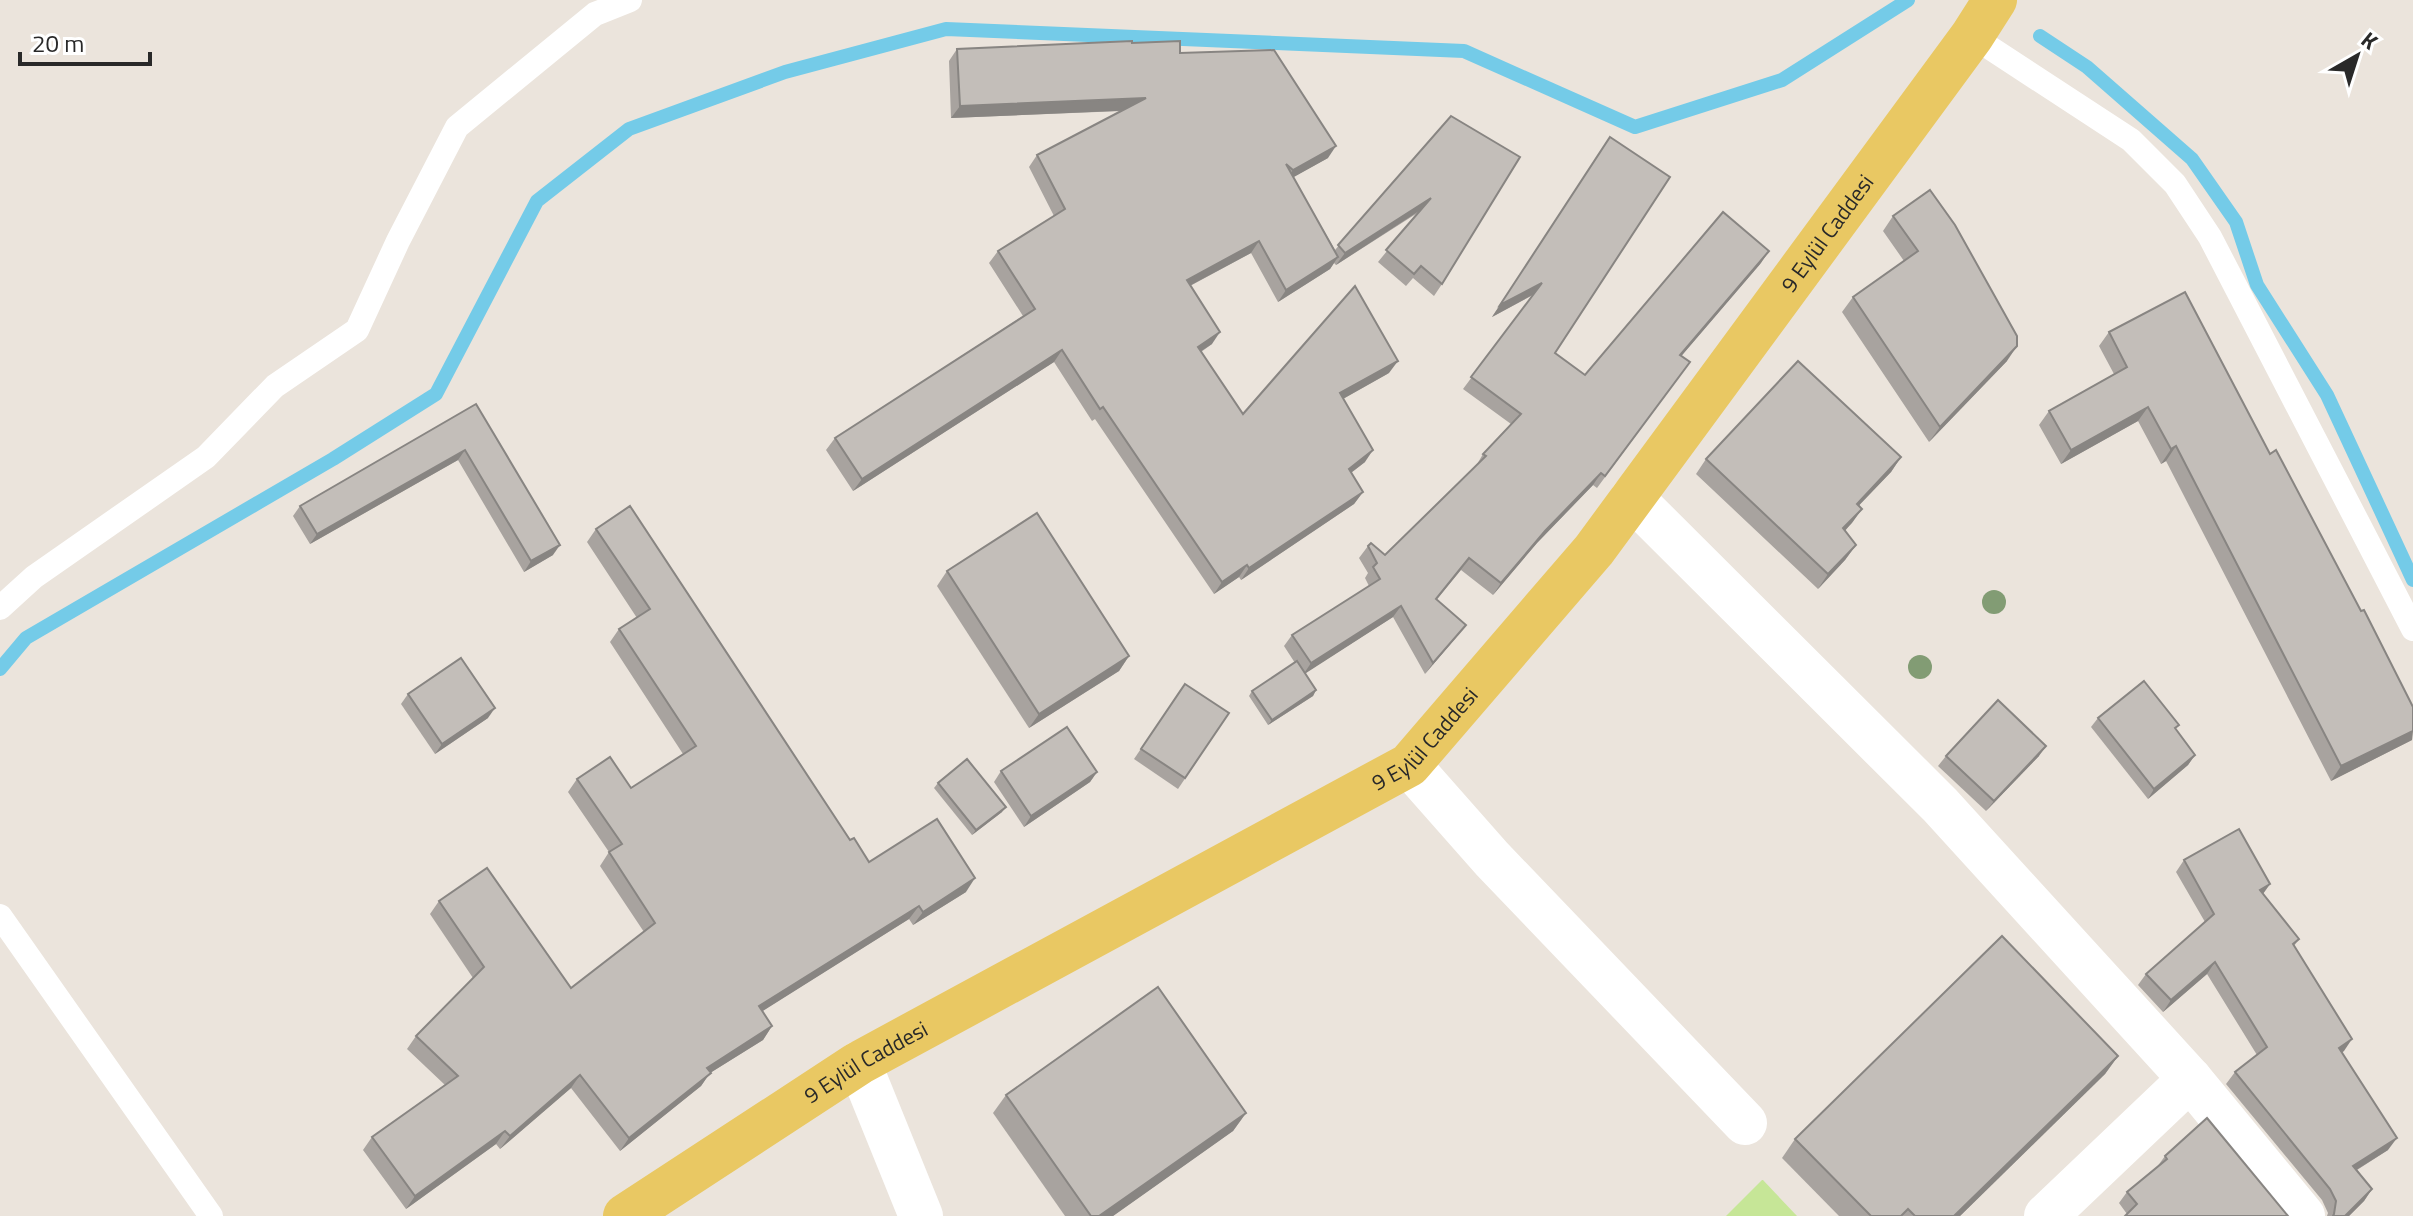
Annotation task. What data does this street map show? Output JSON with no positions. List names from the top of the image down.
{
  "streets": {
    "main road": ["9 Eylül Caddesi"]
  },
  "scale_bar": "20 m",
  "north": "top right"
}
